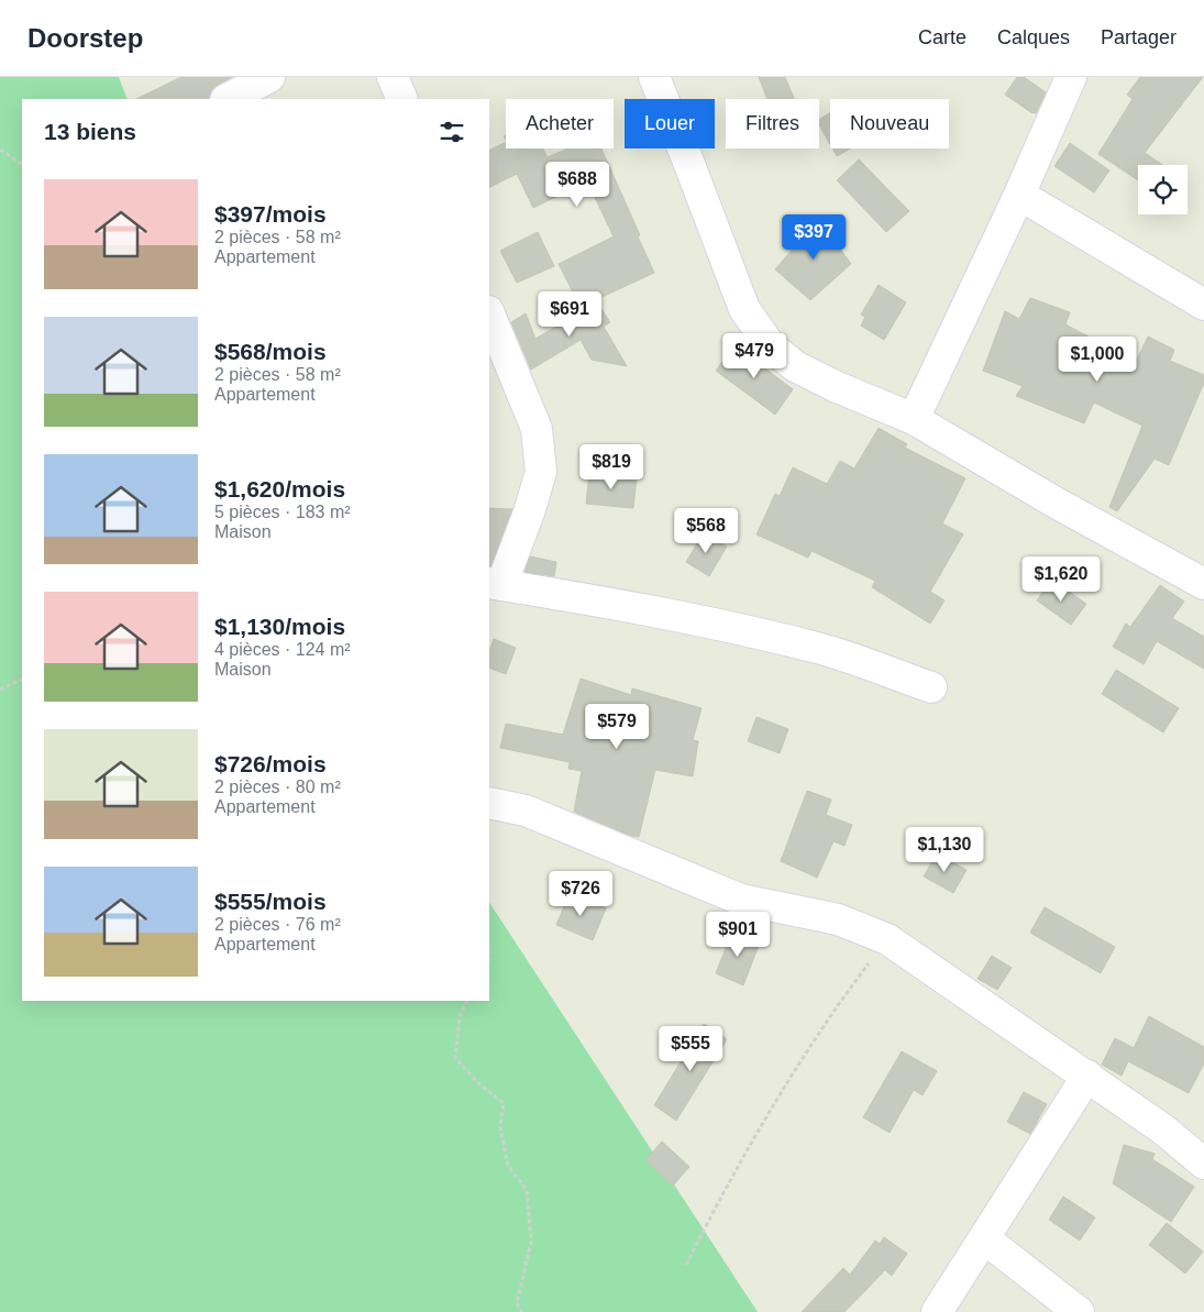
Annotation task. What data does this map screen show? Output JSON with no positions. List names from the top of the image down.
{
  "page": {
    "header": "Doorstep",
    "nav": ["Carte", "Calques", "Partager"],
    "chip": [
      "Acheter",
      "Louer",
      "Filtres",
      "Nouveau"
    ],
    "heading": "13 biens",
    "price": [
      "$688",
      "$397",
      "$691",
      "$479",
      "$1,000",
      "$819",
      "$568",
      "$1,620",
      "$579",
      "$1,130",
      "$726",
      "$901",
      "$555"
    ],
    "list": [
      {
        "name": "$397/mois",
        "note": "2 pièces · 58 m² · Appartement"
      },
      {
        "name": "$568/mois",
        "note": "2 pièces · 58 m² · Appartement"
      },
      {
        "name": "$1,620/mois",
        "note": "5 pièces · 183 m² · Maison"
      },
      {
        "name": "$1,130/mois",
        "note": "4 pièces · 124 m² · Maison"
      },
      {
        "name": "$726/mois",
        "note": "2 pièces · 80 m² · Appartement"
      },
      {
        "name": "$555/mois",
        "note": "2 pièces · 76 m² · Appartement"
      }
    ]
  }
}
